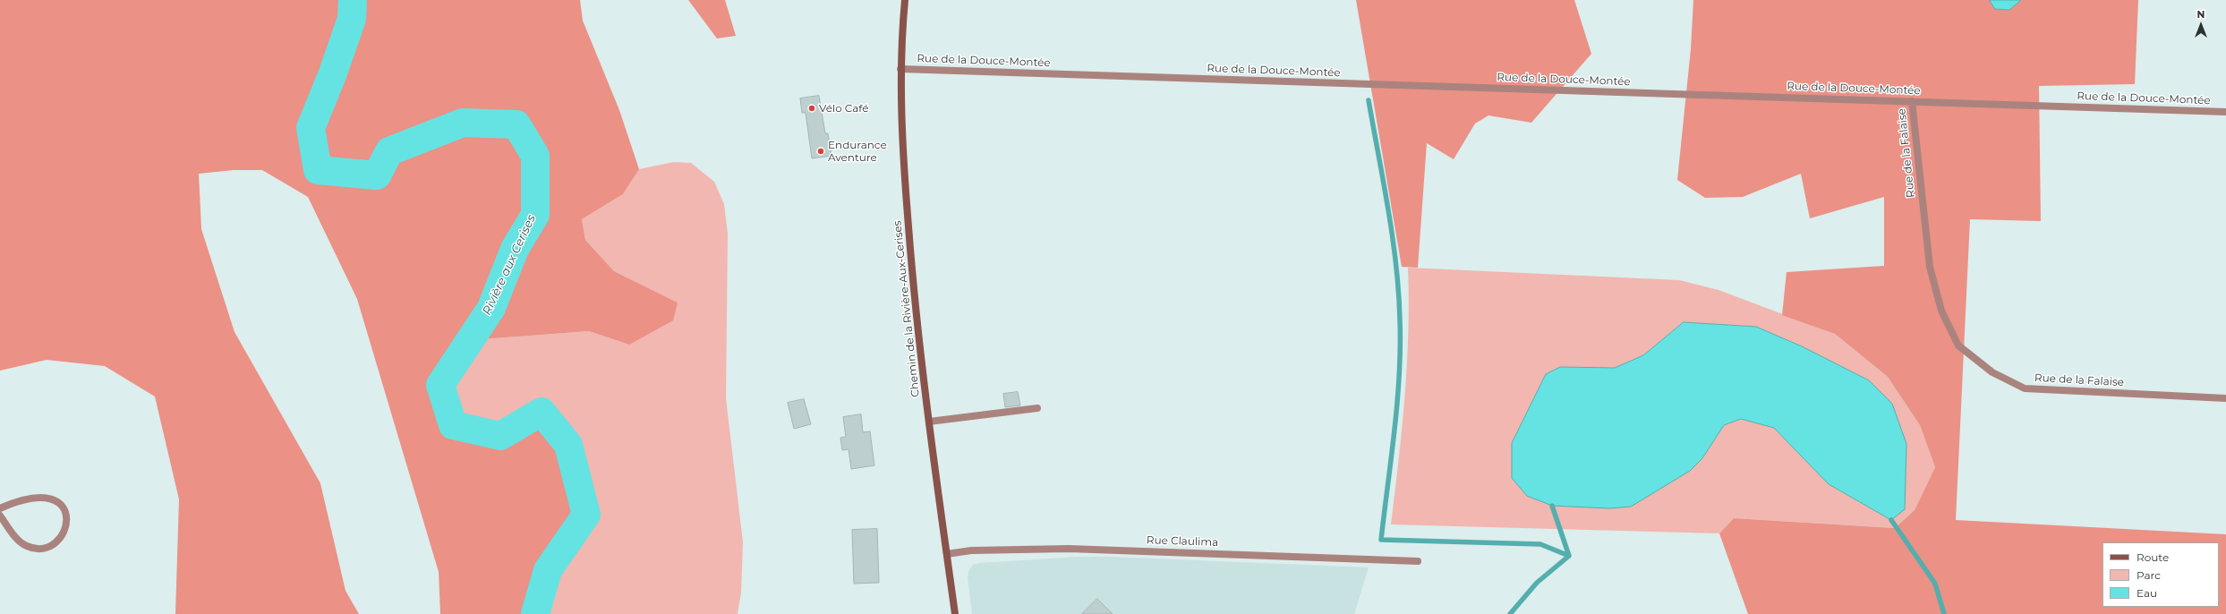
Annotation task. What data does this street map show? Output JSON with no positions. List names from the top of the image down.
{
  "streets": {
    "main road": ["Chemin de la Rivière-Aux-Cerises"],
    "street": ["Rue de la Douce-Montée", "Rue de la Falaise", "Rue Claulima"]
  },
  "crossings": [
    ["Rue de la Douce-Montée", "Rue de la Falaise"],
    ["Rue de la Douce-Montée", "Chemin de la Rivière-Aux-Cerises"],
    ["Chemin de la Rivière-Aux-Cerises", "Rue Claulima"]
  ],
  "water": ["Rivière aux Cerises"],
  "places": ["Vélo Café", "Endurance Aventure"],
  "legend": ["Route", "Parc", "Eau"],
  "north": "top"
}
